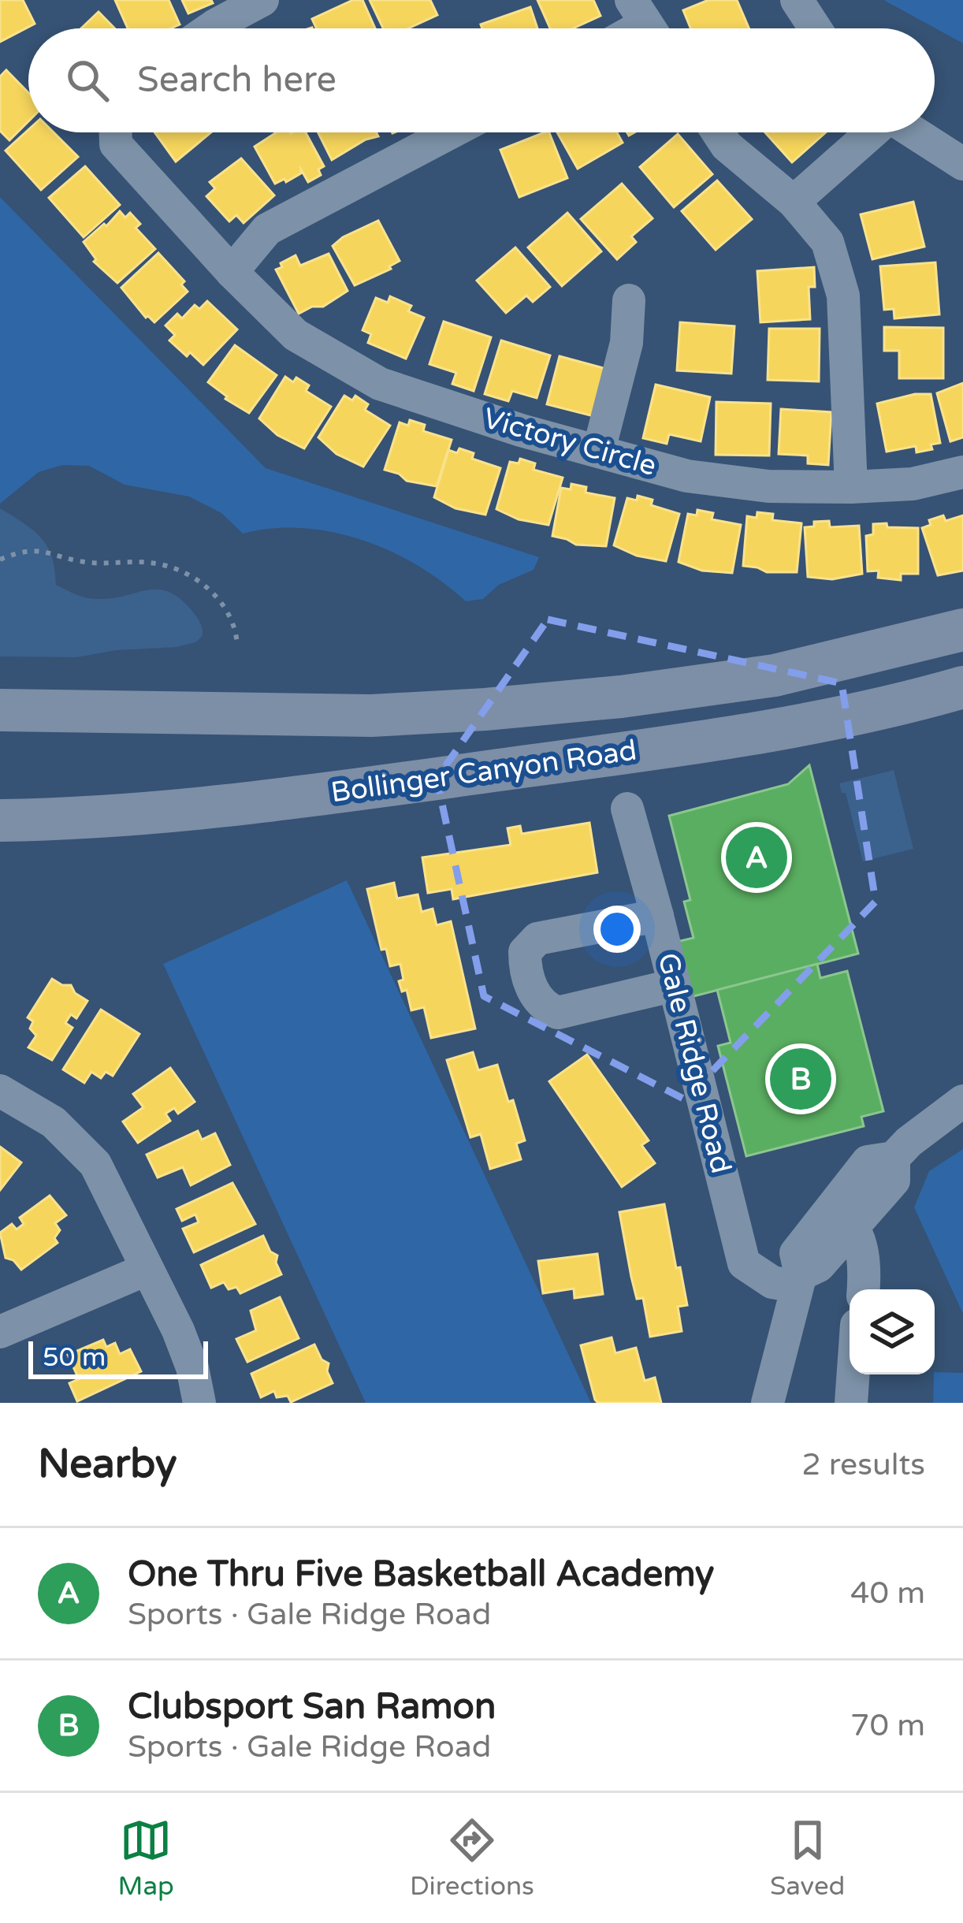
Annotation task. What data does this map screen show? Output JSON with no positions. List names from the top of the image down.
{
  "streets": {
    "main road": ["Bollinger Canyon Road"],
    "street": ["Victory Circle", "Gale Ridge Road"]
  },
  "scale_bar": "50 m",
  "page": {
    "search": "Search here",
    "pins": ["A", "B"],
    "scale": "50 m",
    "heading": ["Nearby", "2 results"],
    "list": [
      {
        "mark": "A",
        "name": "One Thru Five Basketball Academy",
        "note": "Sports · Gale Ridge Road",
        "value": "40 m"
      },
      {
        "mark": "B",
        "name": "Clubsport San Ramon",
        "note": "Sports · Gale Ridge Road",
        "value": "70 m"
      }
    ],
    "nav": ["Map", "Directions", "Saved"]
  }
}
